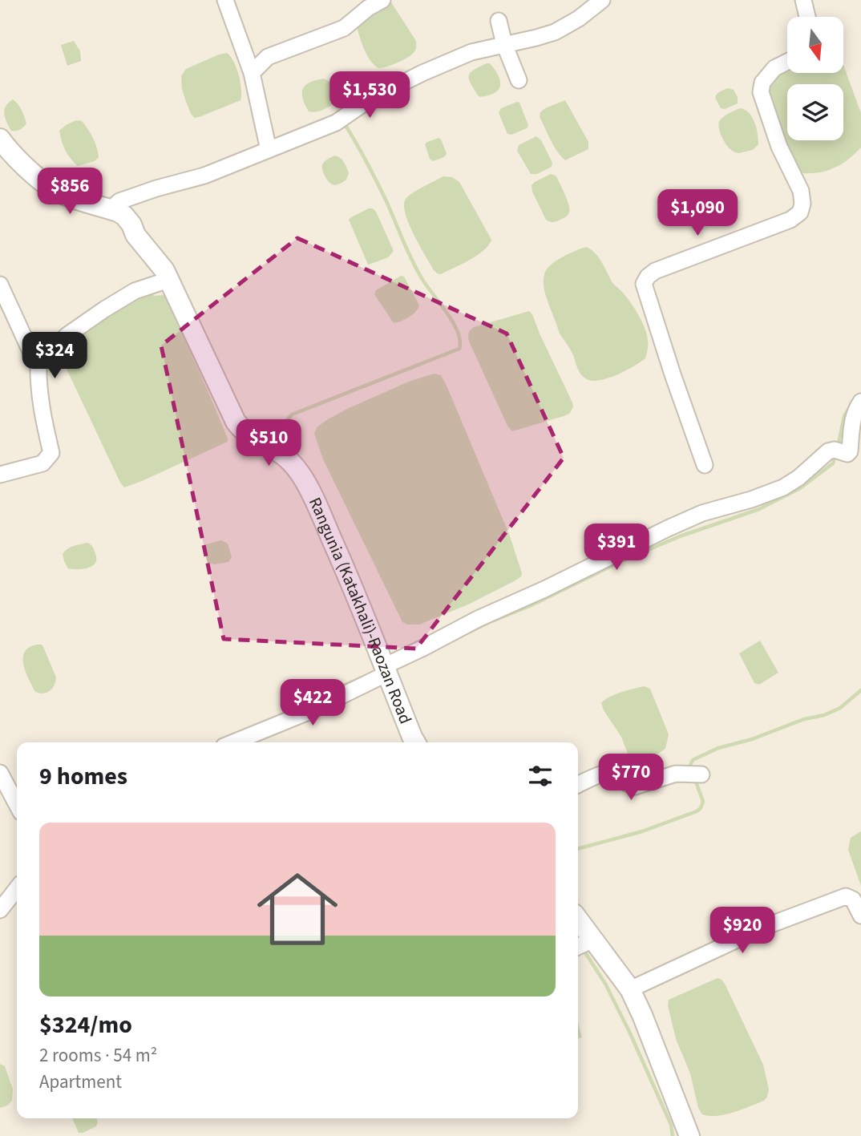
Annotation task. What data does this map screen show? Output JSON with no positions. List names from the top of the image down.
{
  "streets": {
    "main road": ["Rangunia (Katakhali)-Raozan Road"]
  },
  "north": "bottom",
  "page": {
    "price": [
      "$1,530",
      "$856",
      "$1,090",
      "$324",
      "$510",
      "$391",
      "$422",
      "$770",
      "$920"
    ],
    "heading": "9 homes",
    "list": [
      {
        "name": "$324/mo",
        "note": "2 rooms · 54 m² · Apartment"
      }
    ]
  }
}
